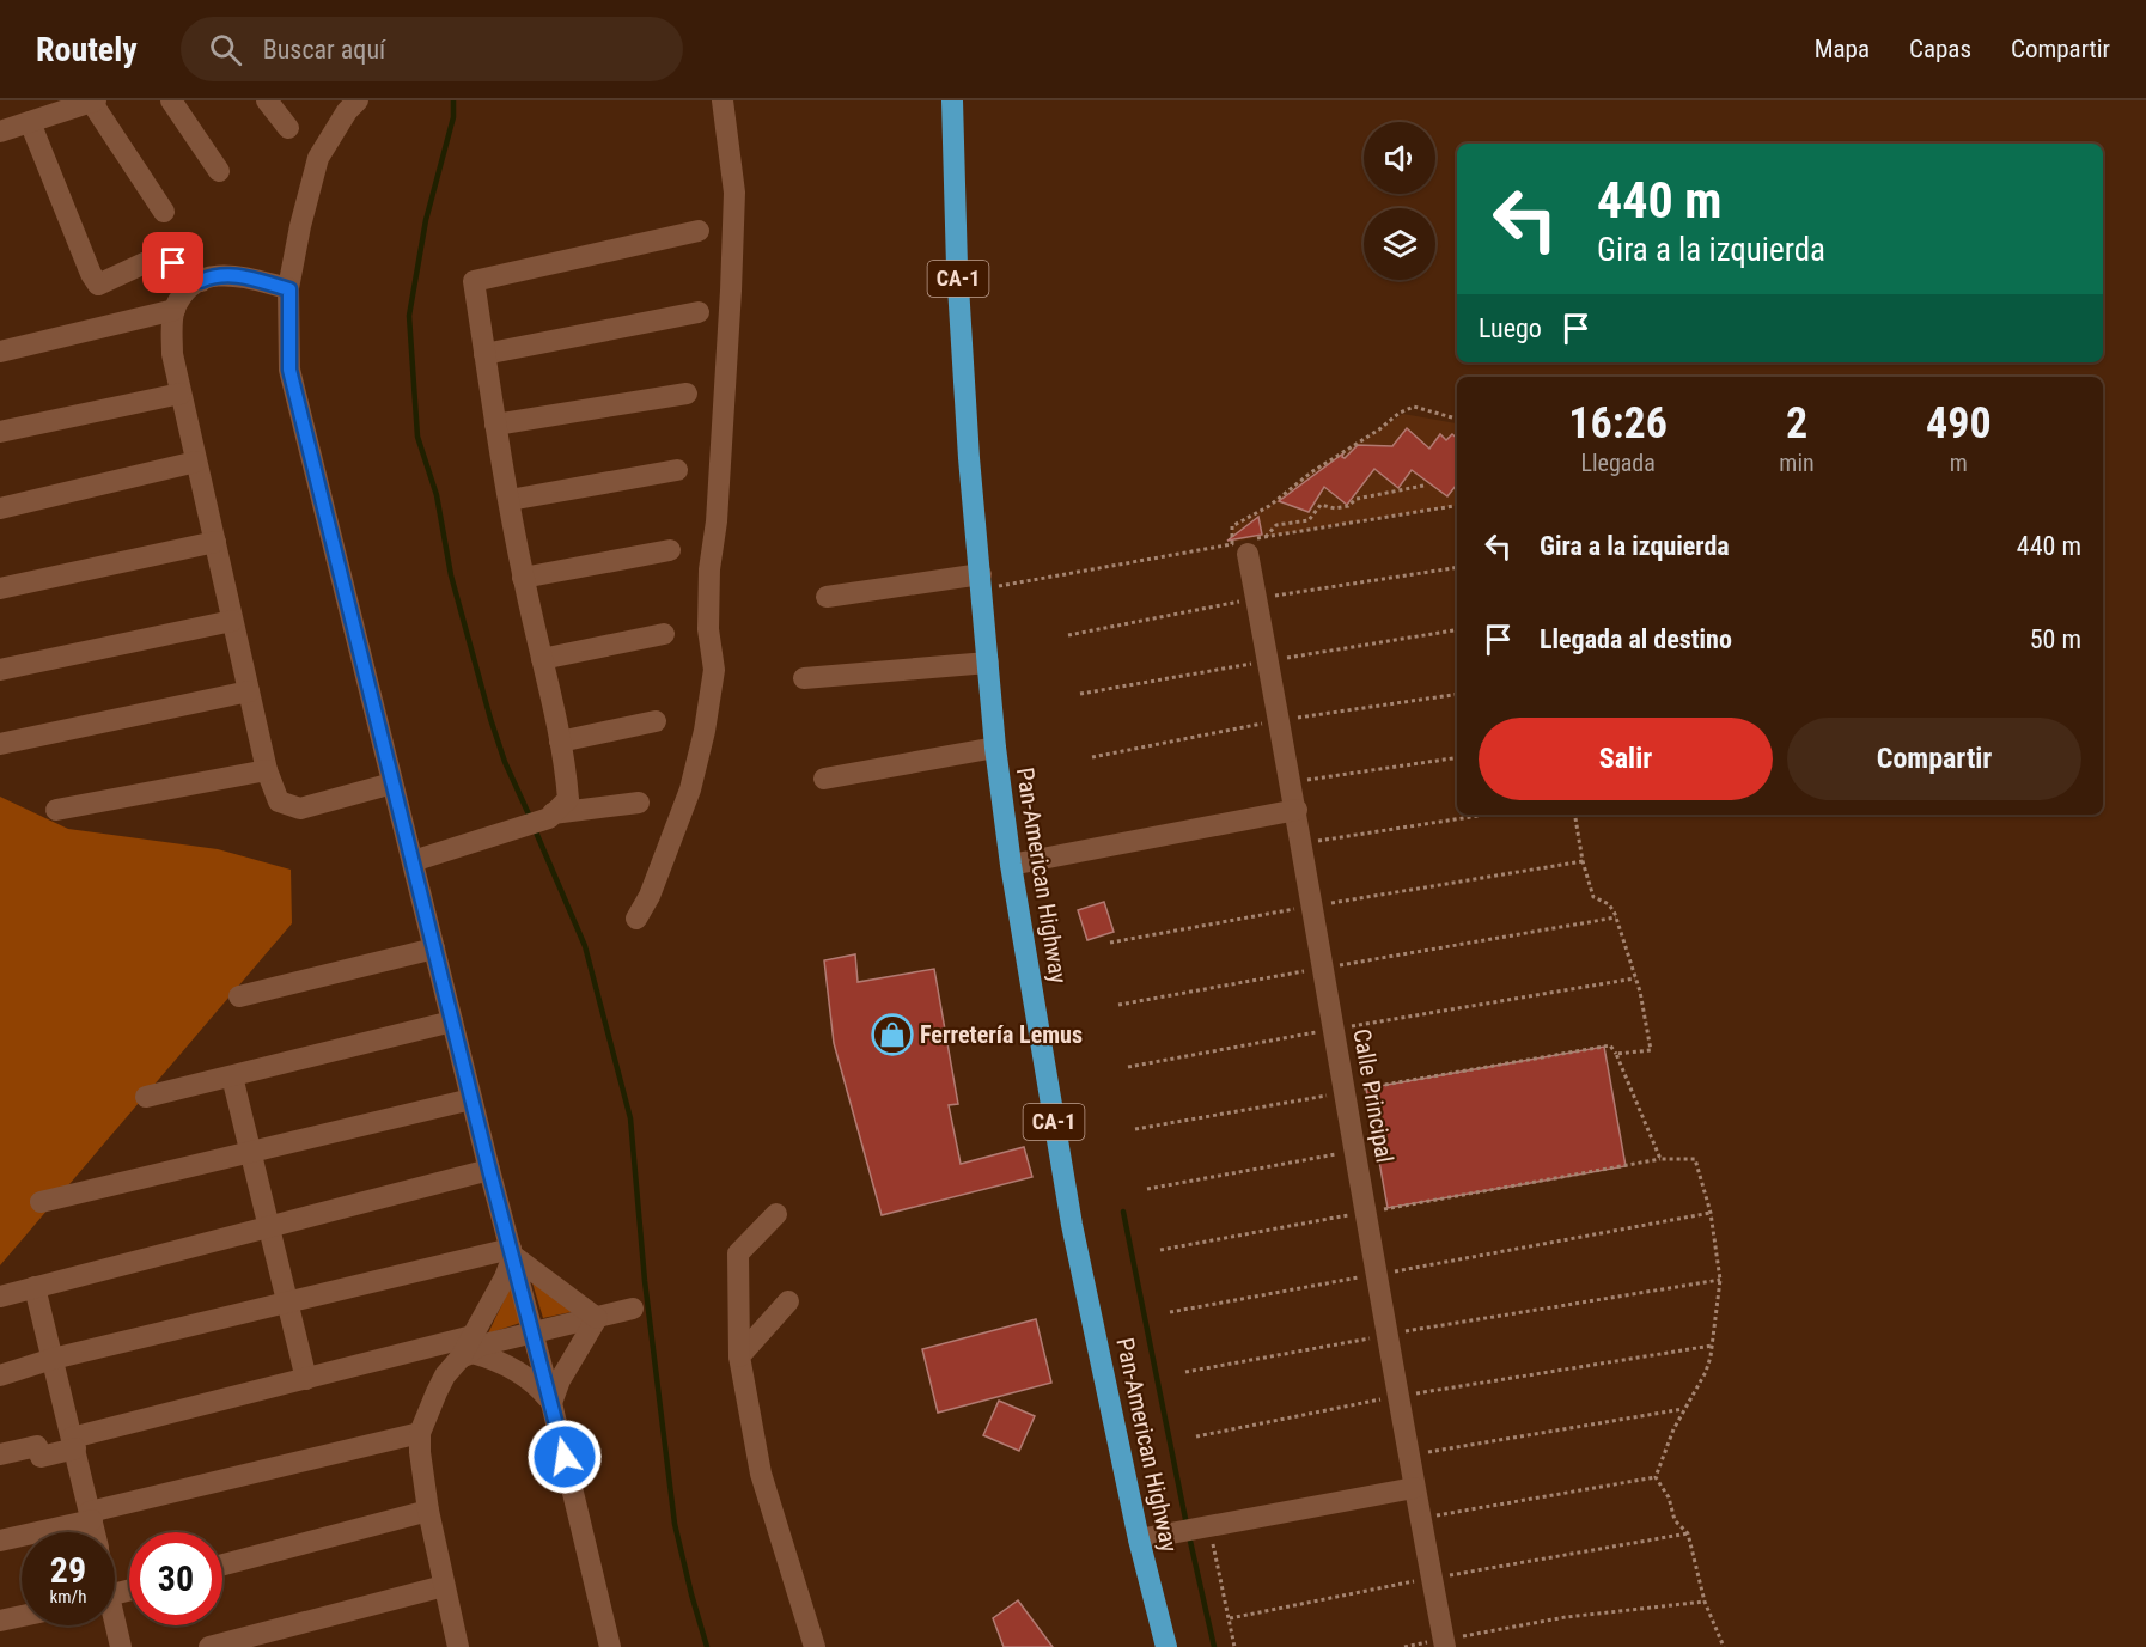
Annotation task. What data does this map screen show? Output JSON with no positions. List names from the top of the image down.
{
  "streets": {
    "highway": ["CA-1", "Pan-American Highway"],
    "street": ["Calle Principal"]
  },
  "places": {
    "shop": ["Ferretería Lemus"]
  },
  "page": {
    "header": "Routely",
    "search": "Buscar aquí",
    "nav": ["Mapa", "Capas", "Compartir"],
    "turn": ["440 m", "Gira a la izquierda"],
    "then": "Luego",
    "eta": [
      "16:26",
      "Llegada",
      "2",
      "min",
      "490",
      "m"
    ],
    "list": [
      {
        "name": "Gira a la izquierda",
        "value": "440 m"
      },
      {
        "name": "Llegada al destino",
        "value": "50 m"
      }
    ],
    "buttons": ["Salir", "Compartir"],
    "speed": "29 km/h",
    "limit": "30"
  }
}
